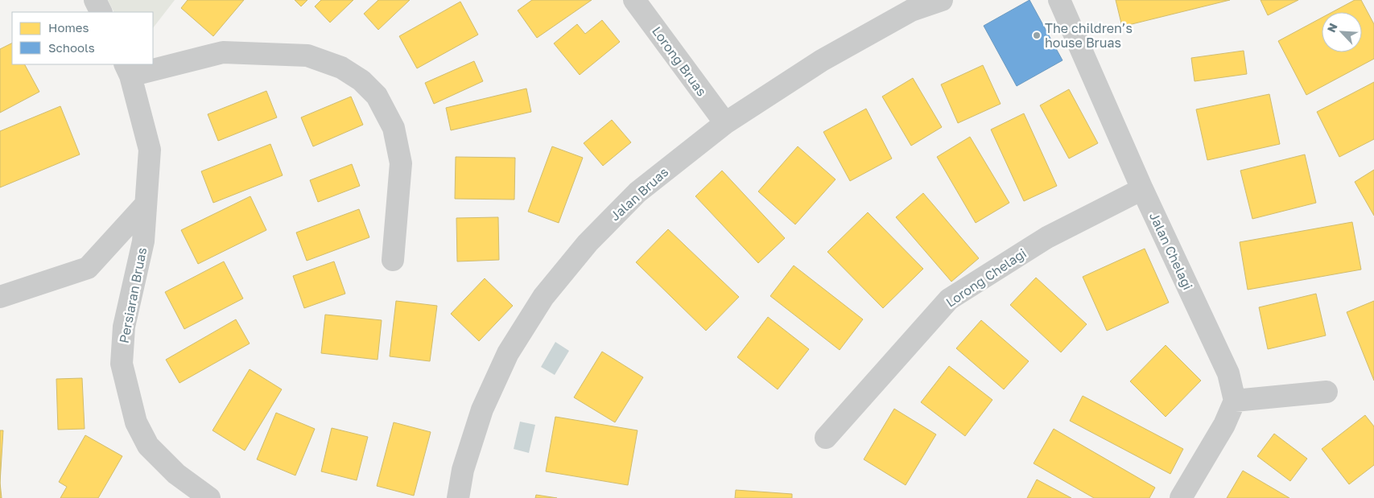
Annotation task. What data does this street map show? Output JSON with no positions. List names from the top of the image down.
{
  "streets": {
    "street": [
      "Lorong Bruas",
      "Jalan Bruas",
      "Jalan Chelagi",
      "Lorong Chelagi",
      "Persiaran Bruas"
    ]
  },
  "crossings": [
    ["Lorong Bruas", "Jalan Bruas"],
    ["Jalan Chelagi", "Lorong Chelagi"]
  ],
  "places": ["The children’s house Bruas"],
  "legend": ["Homes", "Schools"],
  "north": "top left"
}
